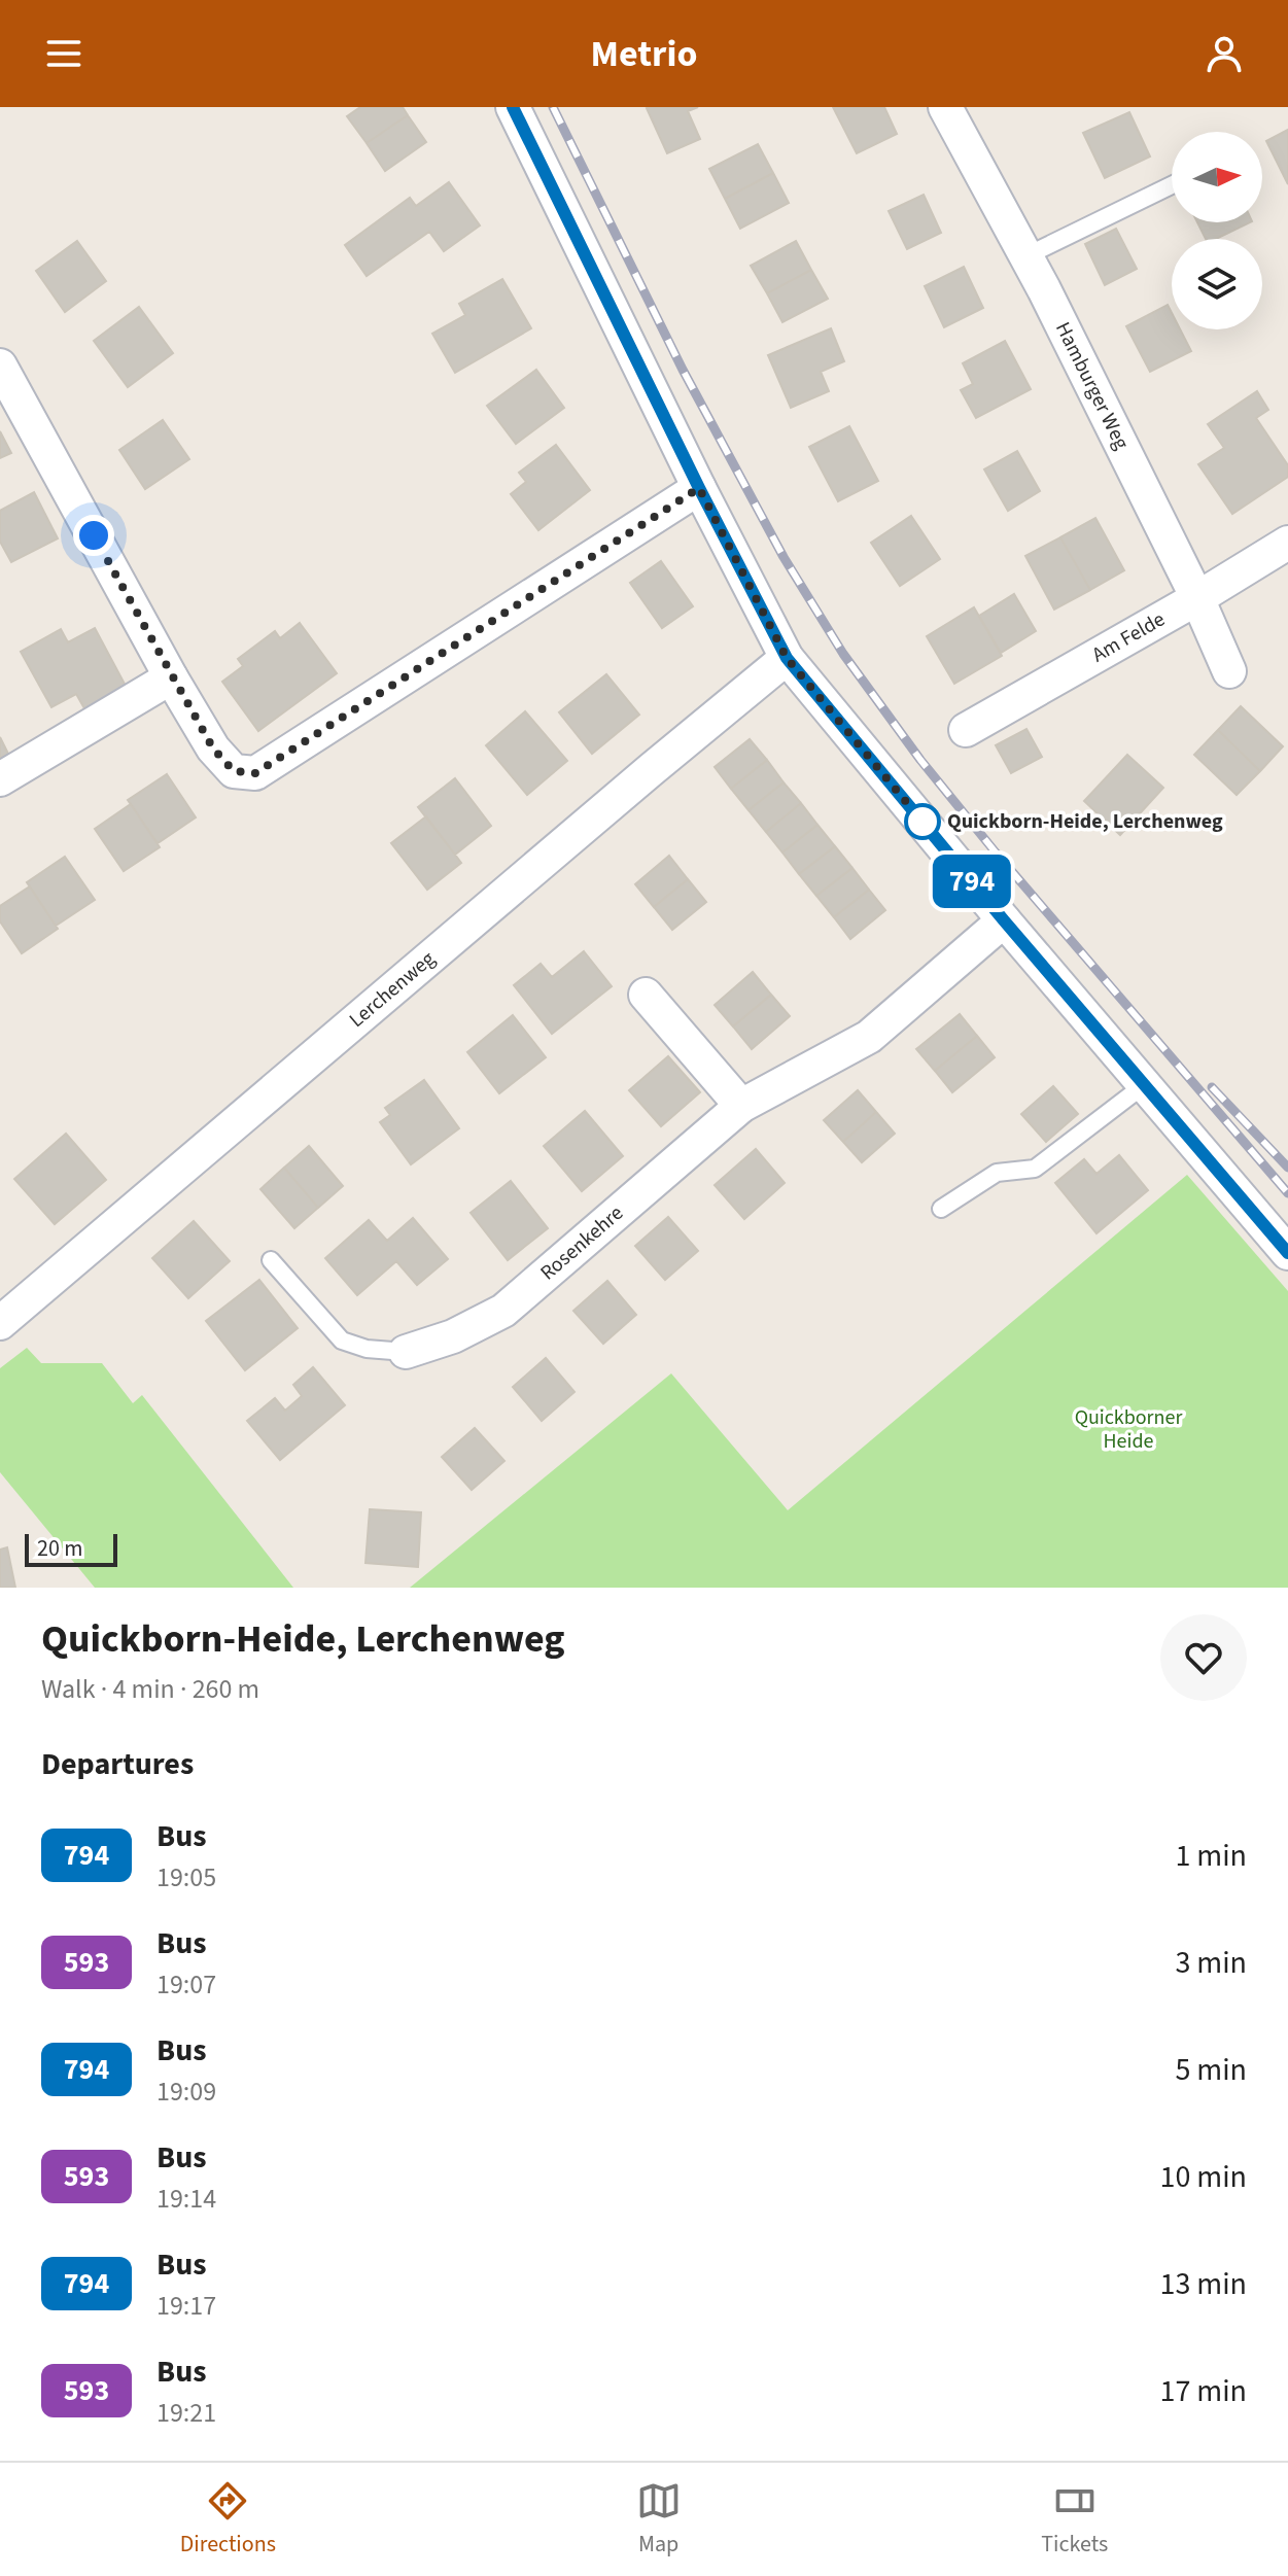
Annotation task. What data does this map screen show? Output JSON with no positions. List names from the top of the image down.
{
  "streets": {
    "street": [
      "Hamburger Weg",
      "Am Felde",
      "Lerchenweg",
      "Rosenkehre"
    ]
  },
  "crossings": [
    ["Hamburger Weg", "Am Felde"]
  ],
  "parks": ["Quickborner Heide"],
  "places": ["Quickborn-Heide, Lerchenweg"],
  "lines": ["bus line 794"],
  "scale_bar": "20 m",
  "north": "right",
  "page": {
    "header": "Metrio",
    "on_map": "794",
    "scale": "20 m",
    "heading": [
      ["Quickborn-Heide, Lerchenweg", "Walk · 4 min · 260 m"],
      "Departures"
    ],
    "list": [
      {
        "mark": "794",
        "name": "Bus",
        "note": "19:05",
        "value": "1 min"
      },
      {
        "mark": "593",
        "name": "Bus",
        "note": "19:07",
        "value": "3 min"
      },
      {
        "mark": "794",
        "name": "Bus",
        "note": "19:09",
        "value": "5 min"
      },
      {
        "mark": "593",
        "name": "Bus",
        "note": "19:14",
        "value": "10 min"
      },
      {
        "mark": "794",
        "name": "Bus",
        "note": "19:17",
        "value": "13 min"
      },
      {
        "mark": "593",
        "name": "Bus",
        "note": "19:21",
        "value": "17 min"
      }
    ],
    "tabs": ["Directions", "Map", "Tickets"]
  }
}
